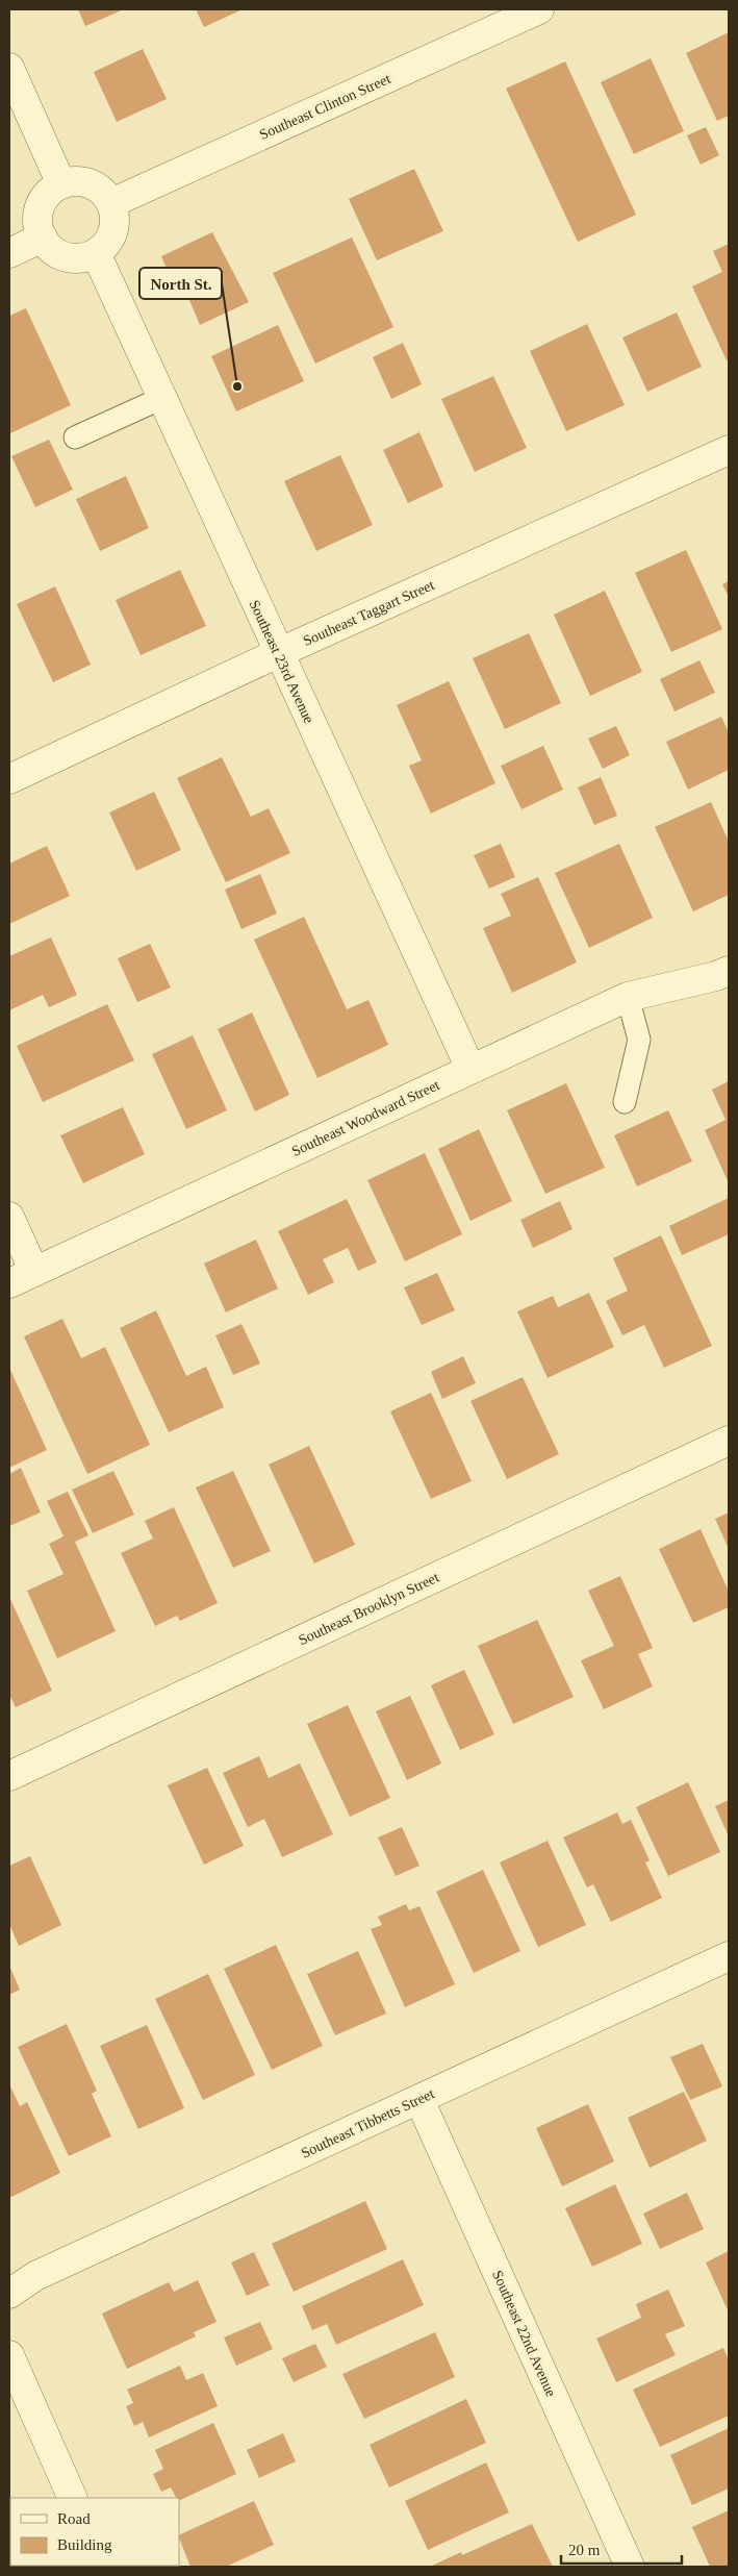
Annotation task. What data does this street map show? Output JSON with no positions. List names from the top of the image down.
{
  "streets": {
    "street": [
      "Southeast Clinton Street",
      "Southeast Taggart Street",
      "Southeast 23rd Avenue",
      "Southeast Woodward Street",
      "Southeast Brooklyn Street",
      "Southeast Tibbetts Street",
      "Southeast 22nd Avenue"
    ]
  },
  "crossings": [
    ["Southeast Clinton Street", "Southeast 23rd Avenue"],
    ["Southeast Taggart Street", "Southeast 23rd Avenue"],
    ["Southeast 23rd Avenue", "Southeast Woodward Street"],
    ["Southeast Tibbetts Street", "Southeast 22nd Avenue"]
  ],
  "places": ["North St."],
  "legend": ["Road", "Building"],
  "scale_bar": "20 m"
}
